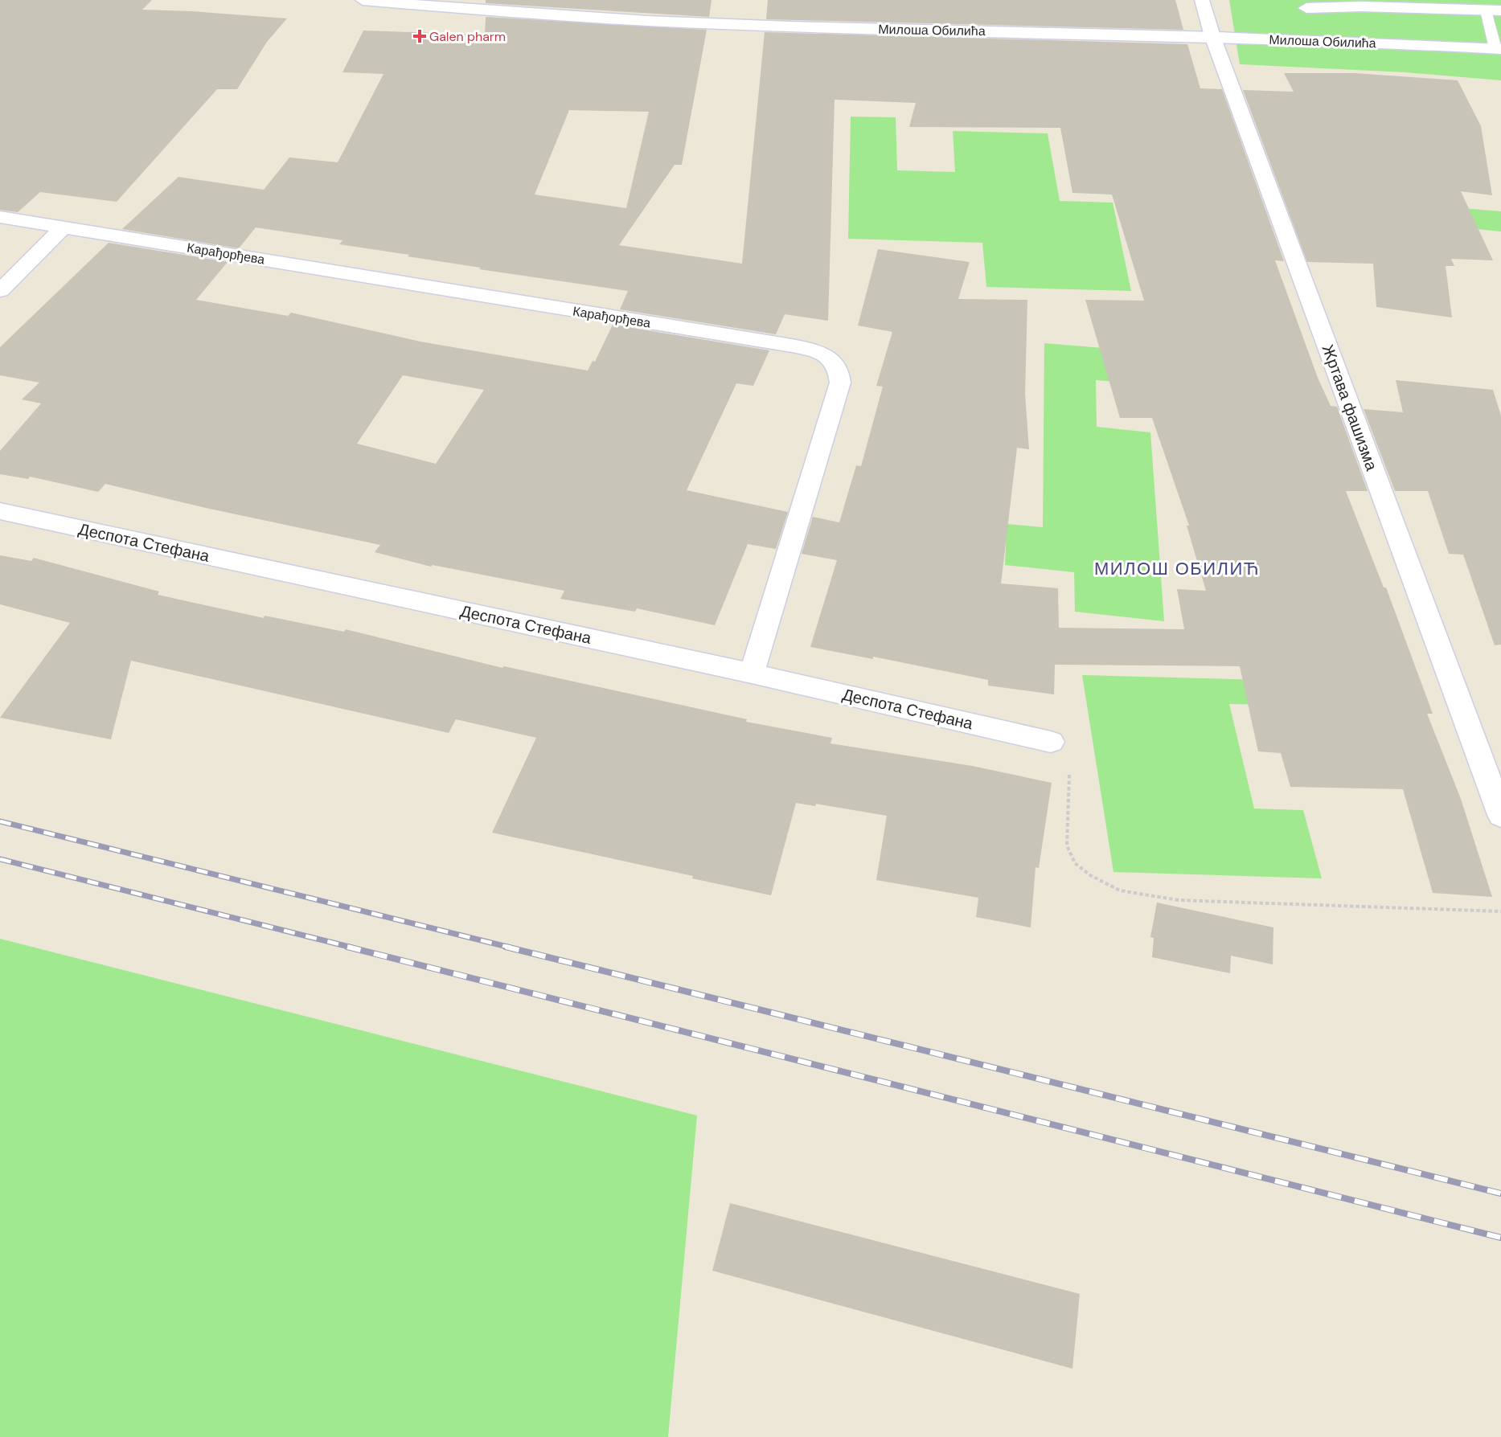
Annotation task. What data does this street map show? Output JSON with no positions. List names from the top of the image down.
{
  "streets": {
    "street": [
      "Милоша Обилића",
      "Карађорђева",
      "Жртава фашизма",
      "Деспота Стефана"
    ]
  },
  "crossings": [
    ["Милоша Обилића", "Жртава фашизма"],
    ["Карађорђева", "Деспота Стефана"]
  ],
  "districts": ["МИЛОШ ОБИЛИЋ"],
  "places": {
    "health": ["Galen pharm"]
  }
}
